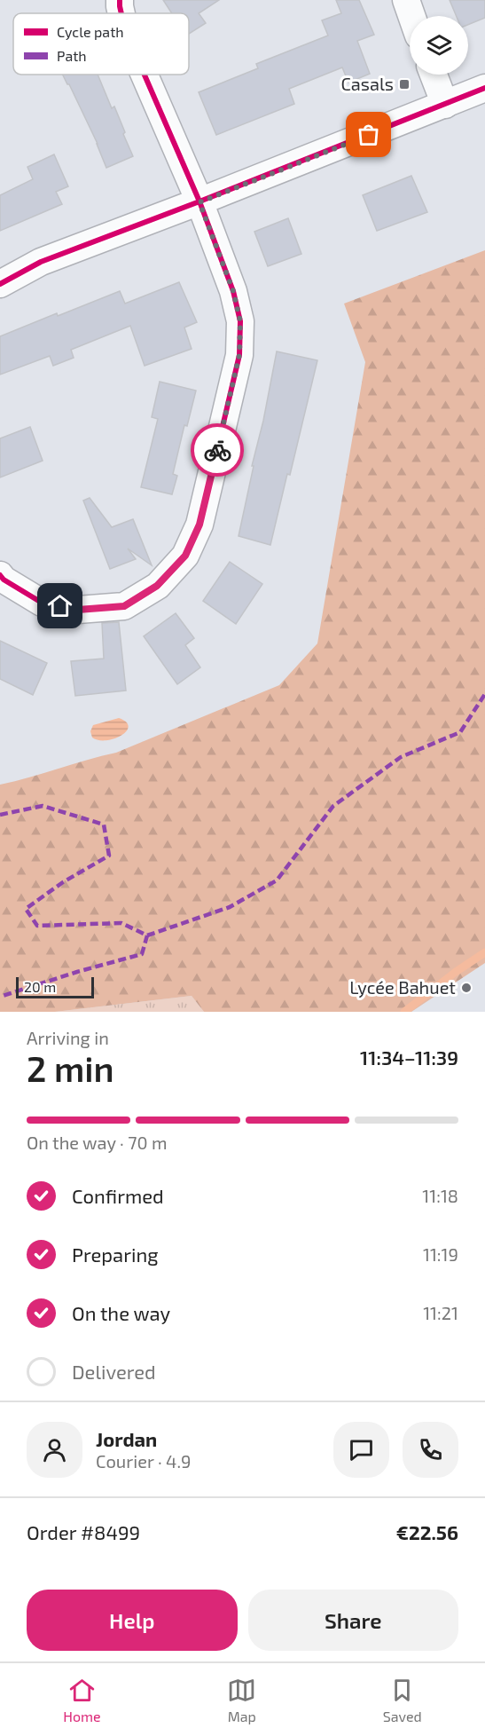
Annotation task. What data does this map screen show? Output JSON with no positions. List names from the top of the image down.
{
  "places": {
    "transit": ["Casals"],
    "other": ["Lycée Bahuet"]
  },
  "legend": ["Cycle path", "Path"],
  "scale_bar": "20 m",
  "page": {
    "scale": "20 m",
    "heading": ["2 min", "Arriving in", "11:34–11:39"],
    "panel": [
      "Jordan",
      "Courier · 4.9",
      "Order #8499",
      "€22.56"
    ],
    "bar": "On the way · 70 m",
    "list": [
      ["Confirmed", "11:18"],
      ["Preparing", "11:19"],
      ["On the way", "11:21"],
      "Delivered"
    ],
    "buttons": ["Help", "Share"],
    "tabs": ["Home", "Map", "Saved"]
  }
}
